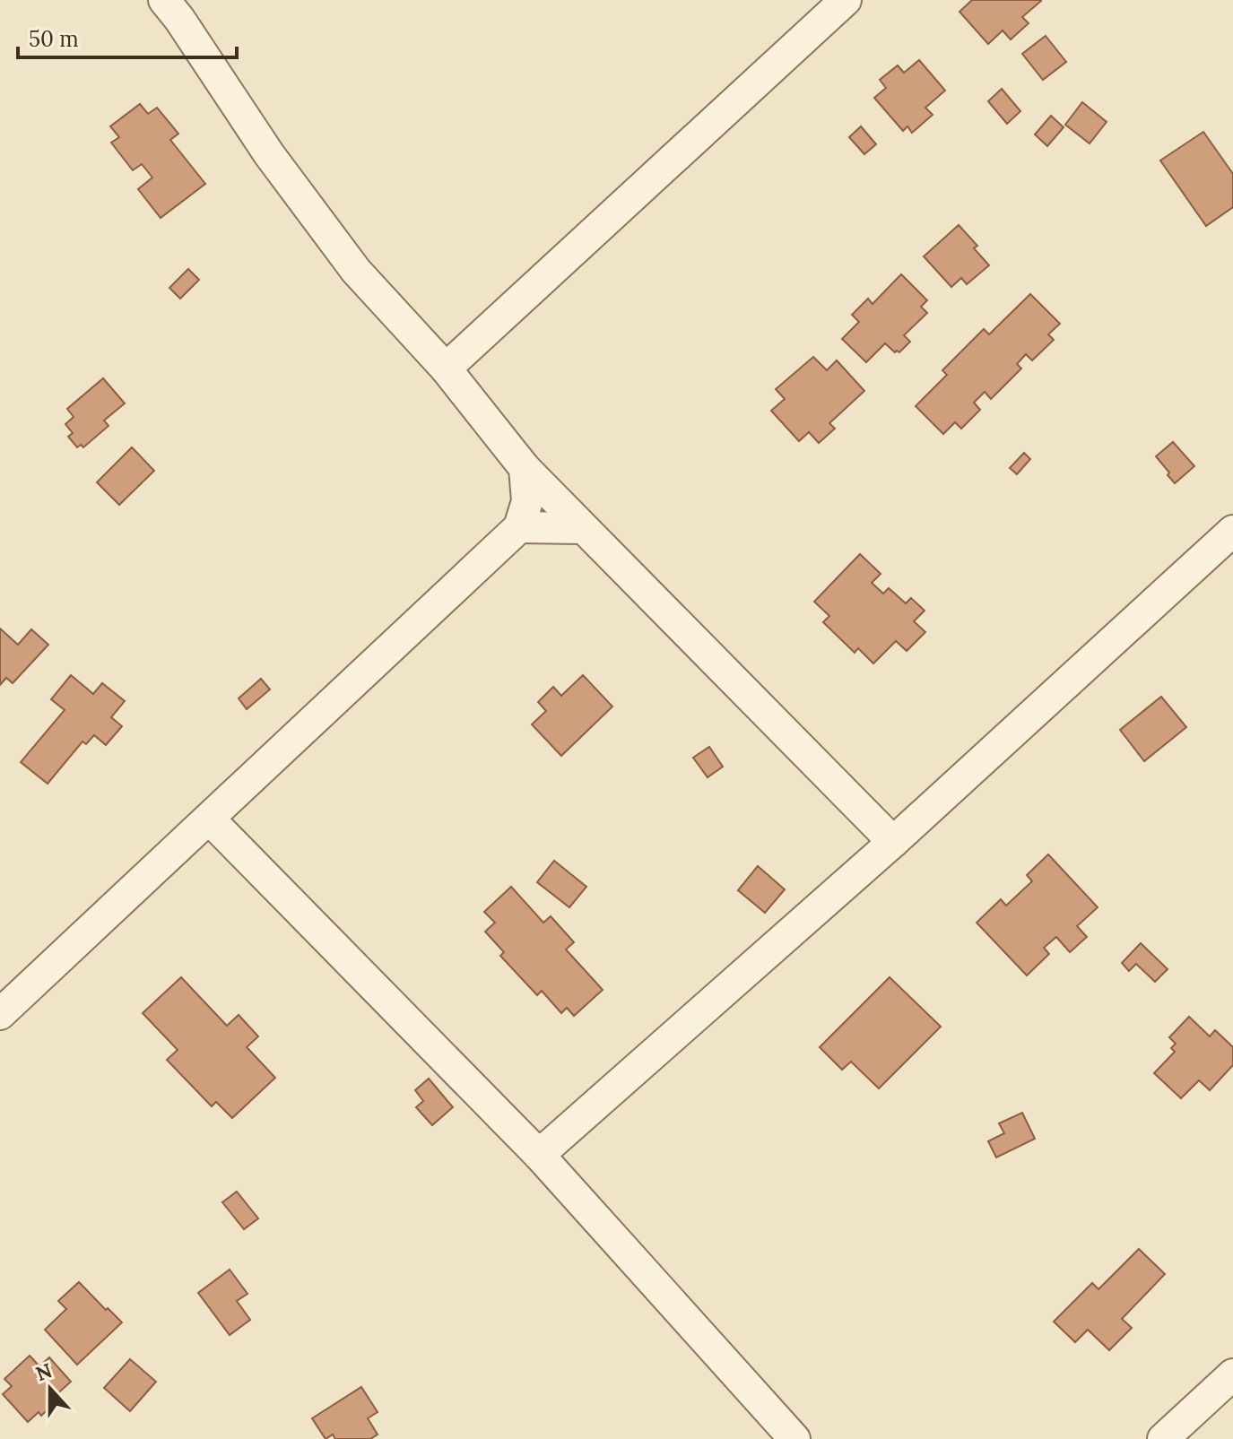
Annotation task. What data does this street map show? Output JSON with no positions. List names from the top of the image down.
{
  "scale_bar": "50 m",
  "north": "top"
}
